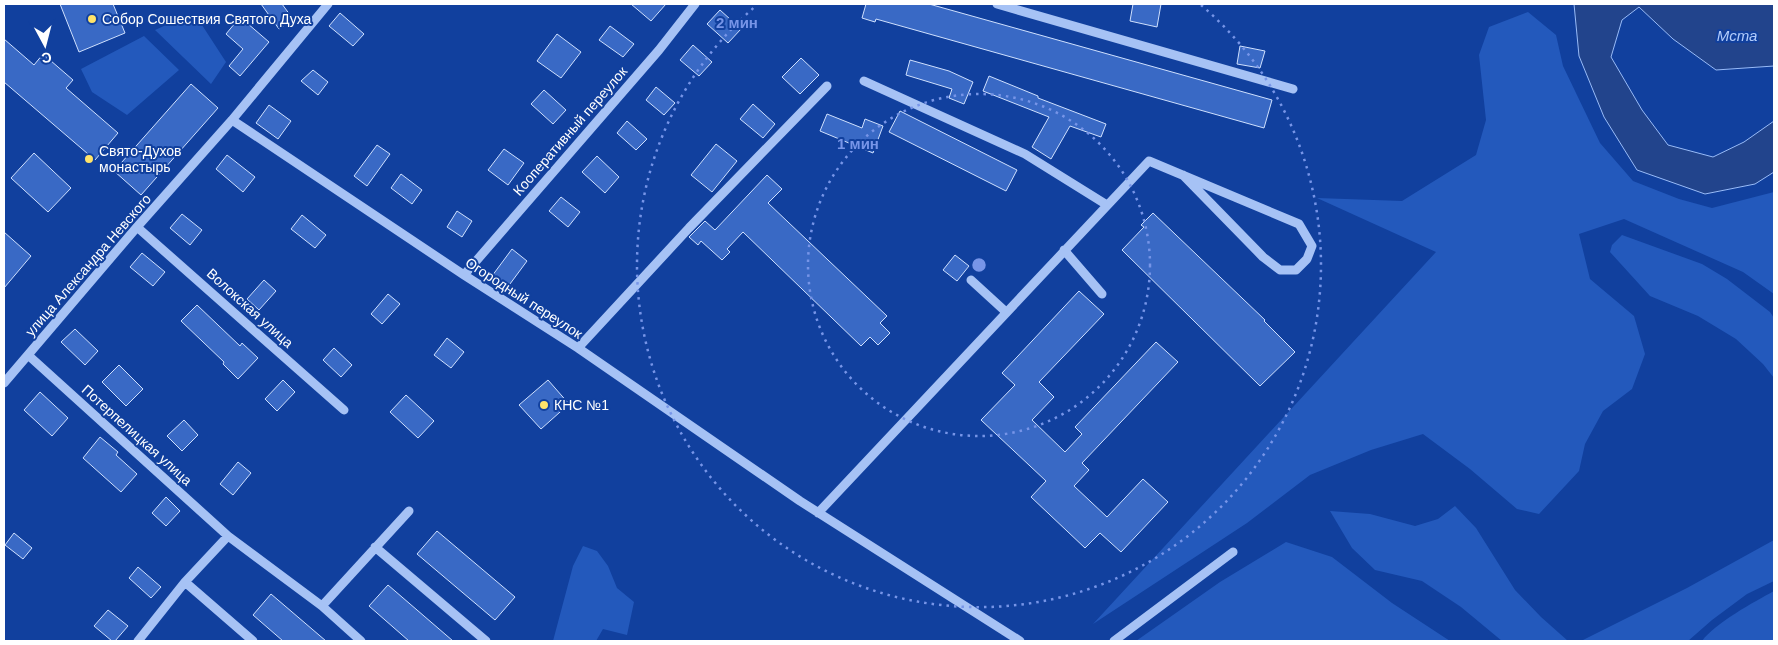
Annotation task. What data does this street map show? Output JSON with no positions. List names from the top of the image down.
{
  "streets": {
    "street": [
      "Кооперативный переулок",
      "улица Александра Невского",
      "Огородный переулок",
      "Волокская улица",
      "Потерпелицкая улица"
    ]
  },
  "crossings": [
    ["Кооперативный переулок", "Огородный переулок"],
    ["улица Александра Невского", "Огородный переулок"],
    ["улица Александра Невского", "Волокская улица"],
    ["улица Александра Невского", "Потерпелицкая улица"]
  ],
  "water": ["Мста"],
  "places": ["Собор Сошествия Святого Духа", "Свято-Духов монастырь", "КНС №1"],
  "north": "bottom",
  "rings": ["2 мин", "1 мин"]
}
